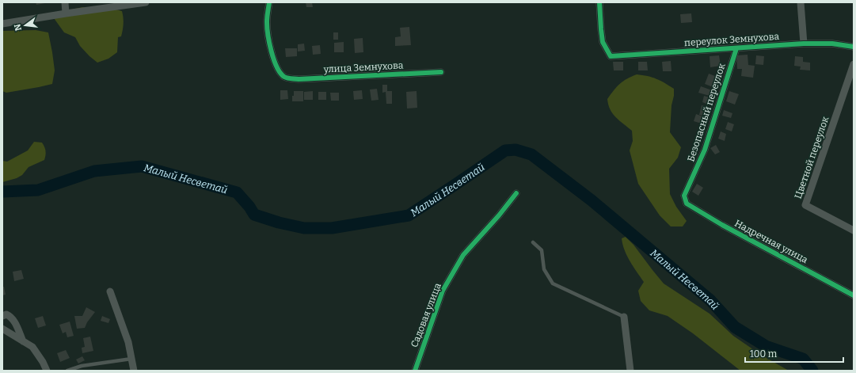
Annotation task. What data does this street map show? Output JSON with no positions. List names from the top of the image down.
{
  "streets": {
    "street": [
      "переулок Земнухова",
      "улица Земнухова",
      "Безопасный переулок",
      "Цветной переулок",
      "Надречная улица",
      "Садовая улица"
    ]
  },
  "crossings": [
    ["переулок Земнухова", "Безопасный переулок"],
    ["Безопасный переулок", "Надречная улица"]
  ],
  "water": ["Малый Несветай"],
  "scale_bar": "100 m",
  "north": "left"
}
